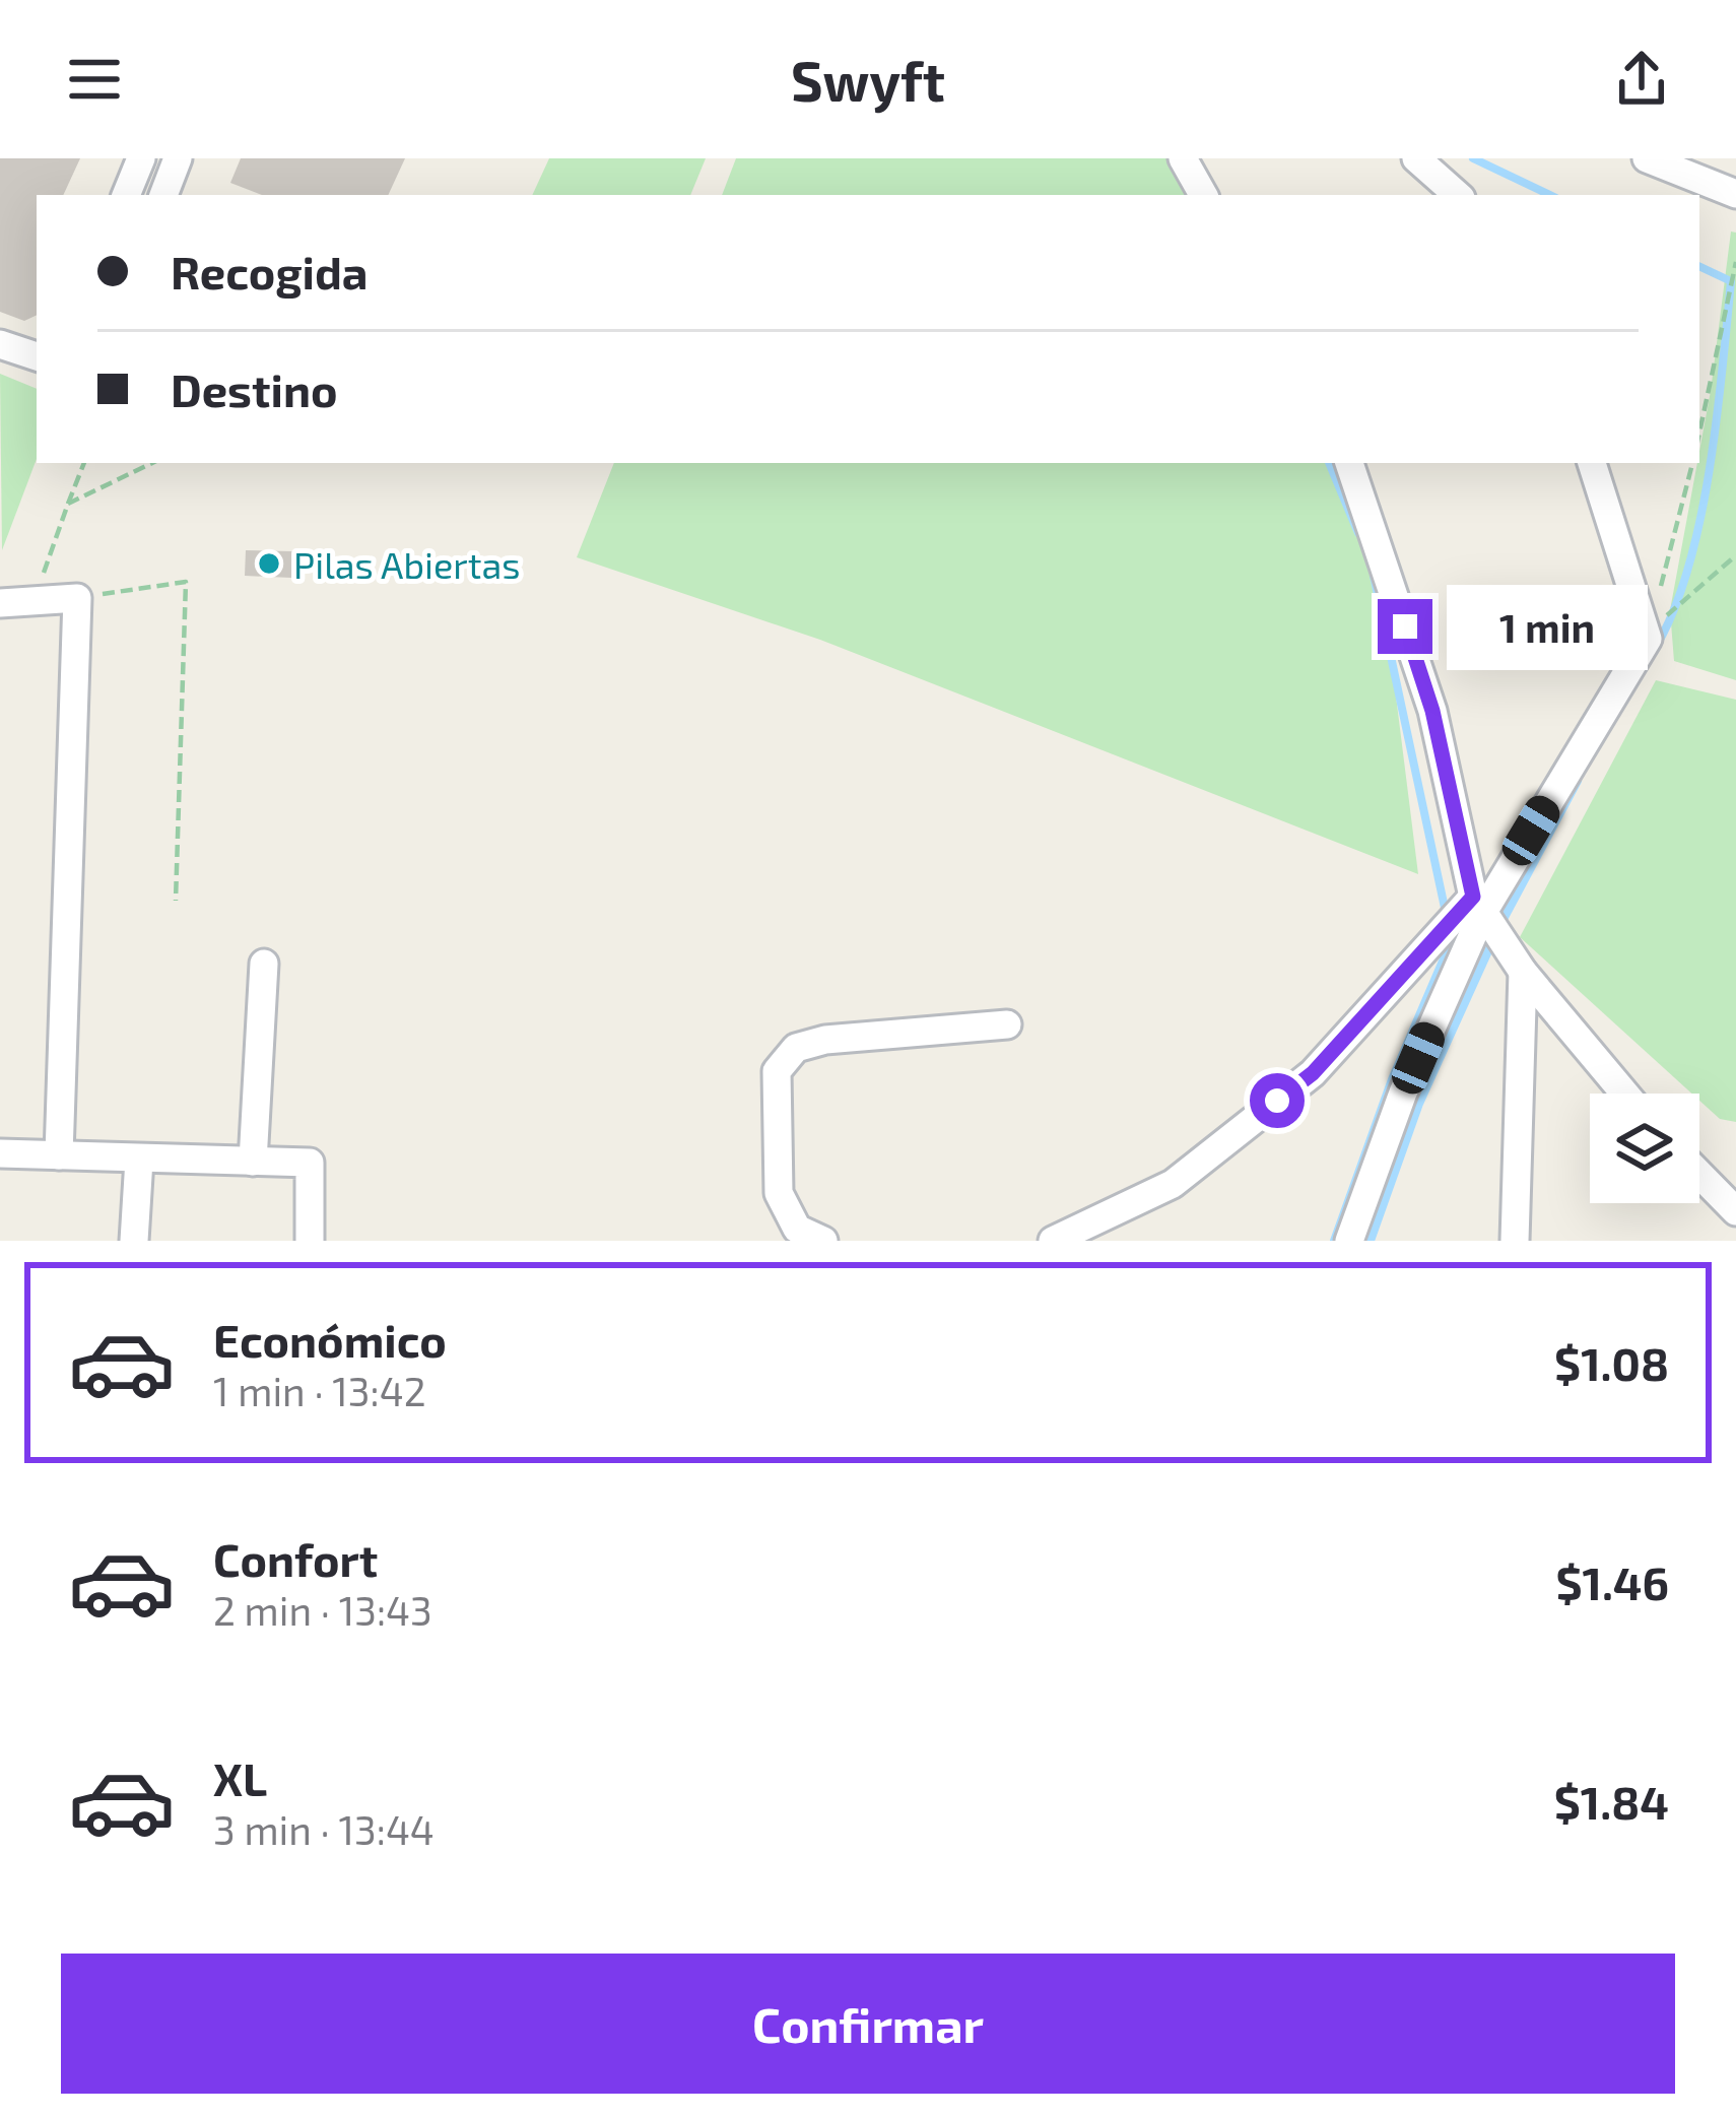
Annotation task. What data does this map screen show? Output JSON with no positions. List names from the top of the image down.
{
  "places": ["Pilas Abiertas"],
  "page": {
    "header": "Swyft",
    "banner": ["Recogida", "Destino"],
    "bubble": "1 min",
    "list": [
      {
        "name": "Económico",
        "note": "1 min · 13:42",
        "value": "$1.08"
      },
      {
        "name": "Confort",
        "note": "2 min · 13:43",
        "value": "$1.46"
      },
      {
        "name": "XL",
        "note": "3 min · 13:44",
        "value": "$1.84"
      }
    ],
    "buttons": "Confirmar"
  }
}
